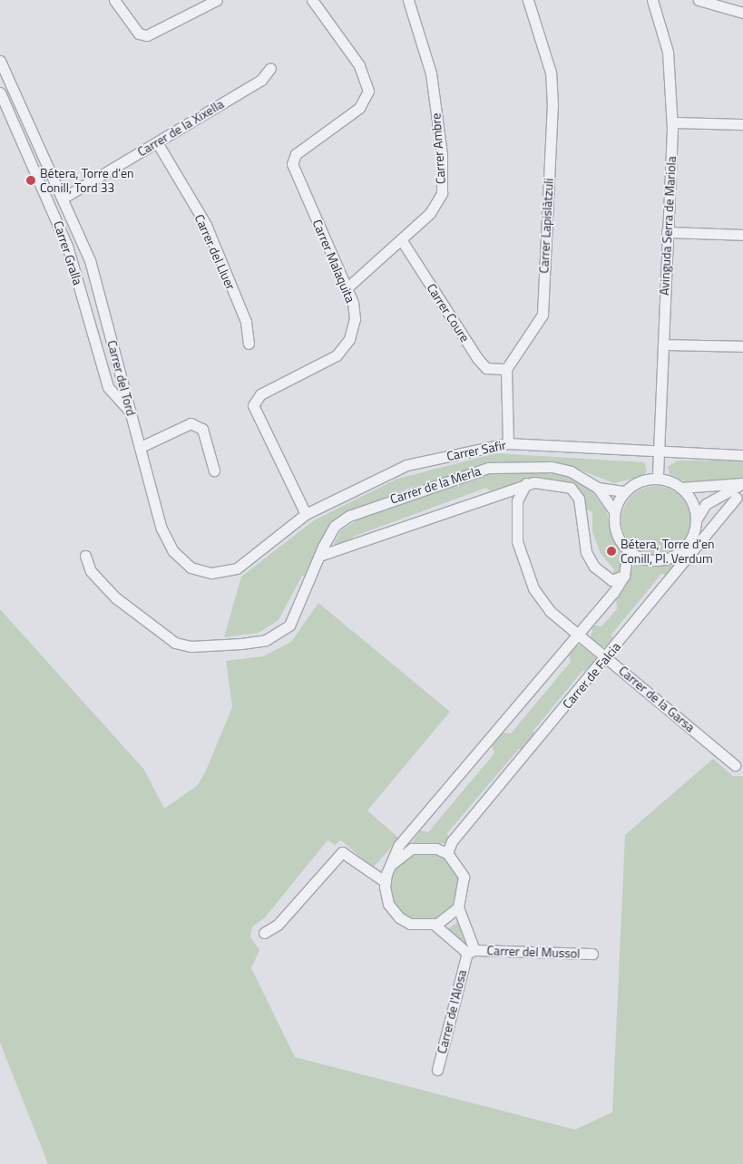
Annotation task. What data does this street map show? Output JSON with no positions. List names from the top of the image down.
{
  "streets": {
    "street": [
      "Carrer de la Xixella",
      "Carrer Ambre",
      "Carrer Lapislàtzuli",
      "Avinguda Serra de Mariola",
      "Carrer del Lluer",
      "Carrer Gralla",
      "Carrer Malaquita",
      "Carrer Coure",
      "Carrer del Tord",
      "Carrer Safir",
      "Carrer de la Merla",
      "Carrer de Falcia",
      "Carrer de la Garsa",
      "Carrer del Mussol",
      "Carrer de l'Alosa"
    ]
  },
  "crossings": [
    ["Carrer de la Xixella", "Carrer del Lluer"],
    ["Carrer de la Xixella", "Carrer del Tord"],
    ["Carrer Ambre", "Carrer Malaquita"],
    ["Carrer Ambre", "Carrer Coure"],
    ["Carrer Lapislàtzuli", "Carrer Coure"],
    ["Avinguda Serra de Mariola", "Carrer Safir"],
    ["Avinguda Serra de Mariola", "Carrer de la Merla"],
    ["Carrer Gralla", "Carrer del Tord"],
    ["Carrer Malaquita", "Carrer del Tord"],
    ["Carrer Malaquita", "Carrer Safir"],
    ["Carrer del Tord", "Carrer Safir"],
    ["Carrer de la Merla", "Carrer de la Garsa"],
    ["Carrer de Falcia", "Carrer de la Garsa"],
    ["Carrer de Falcia", "Carrer de l'Alosa"],
    ["Carrer del Mussol", "Carrer de l'Alosa"]
  ],
  "places": ["Bétera, Torre d'en Conill, Tord 33", "Bétera, Torre d'en Conill, Pl. Verdum"]
}
